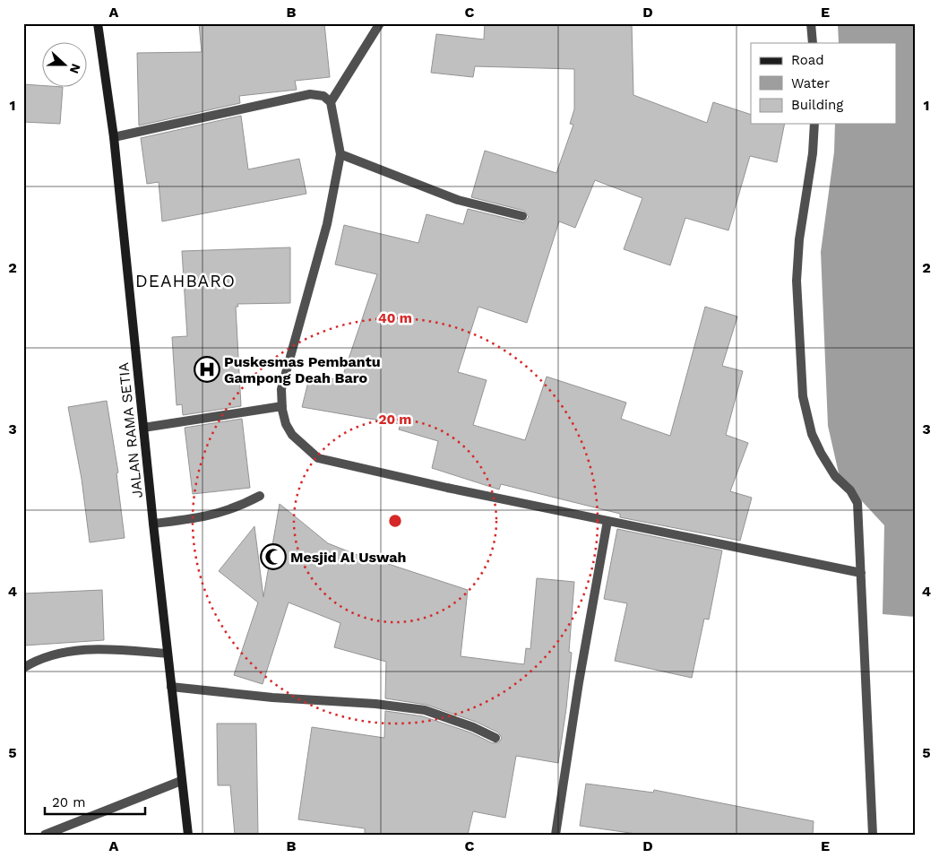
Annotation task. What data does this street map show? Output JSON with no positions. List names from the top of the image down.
{
  "streets": {
    "street": ["JALAN RAMA SETIA"]
  },
  "districts": ["DEAHBARO"],
  "places": {
    "hospital": ["Puskesmas Pembantu Gampong Deah Baro"],
    "mosque": ["Mesjid Al Uswah"]
  },
  "legend": ["Road", "Water", "Building"],
  "scale_bar": "20 m",
  "north": "right",
  "grid": {
    "columns": [
      "A",
      "B",
      "C",
      "D",
      "E"
    ],
    "rows": [
      "1",
      "2",
      "3",
      "4",
      "5"
    ]
  },
  "rings": ["40 m", "20 m"]
}
